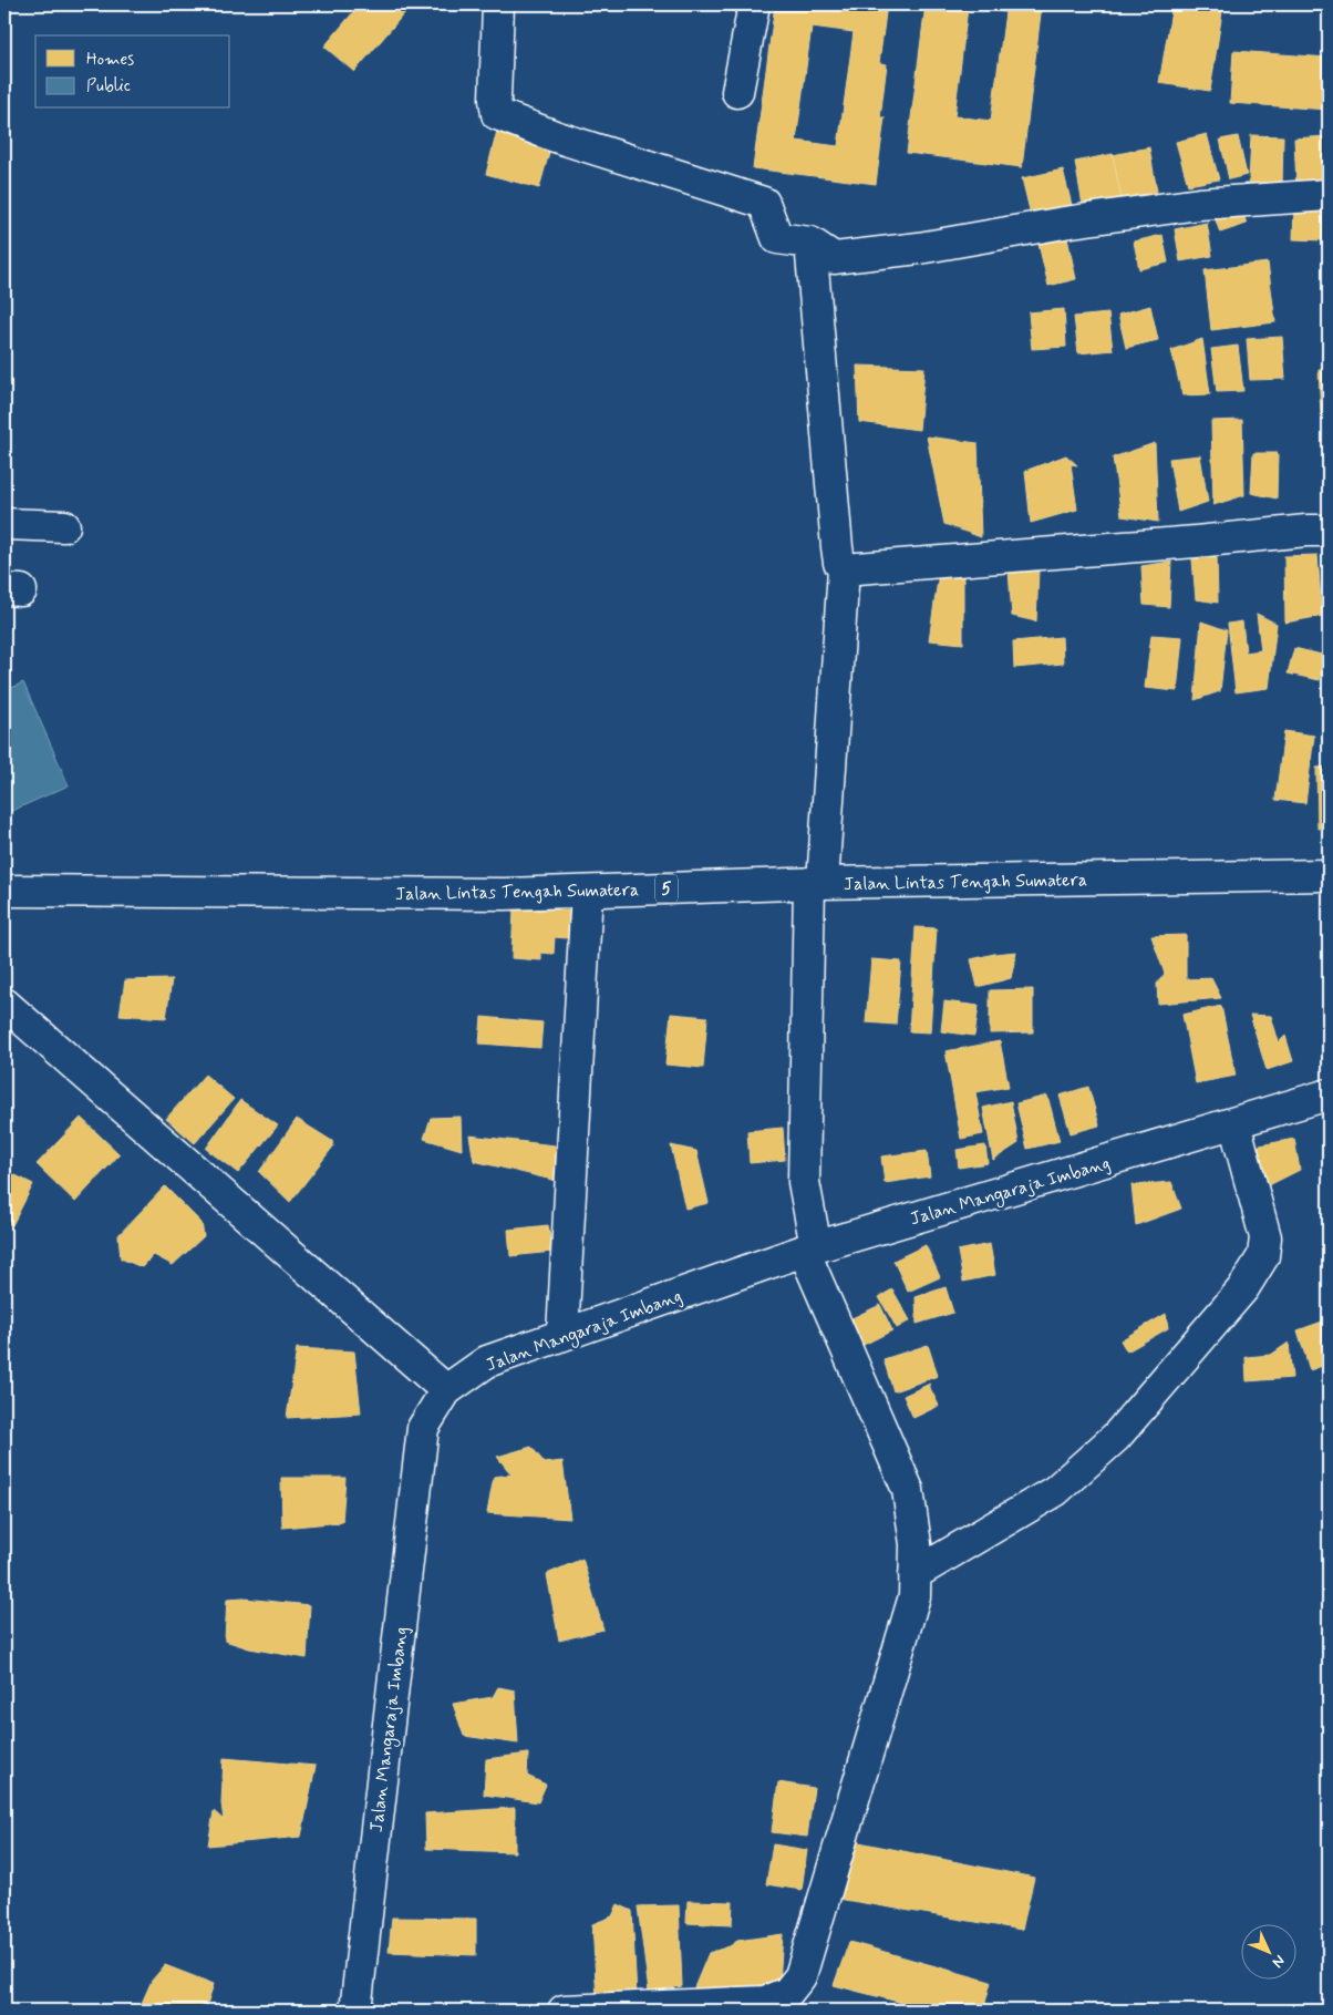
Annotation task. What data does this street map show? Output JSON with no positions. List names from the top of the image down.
{
  "streets": {
    "main road": ["Jalan Lintas Tengah Sumatera", "5", "Jalan Mangaraja Imbang"]
  },
  "legend": ["Homes", "Public"],
  "north": "bottom right"
}
